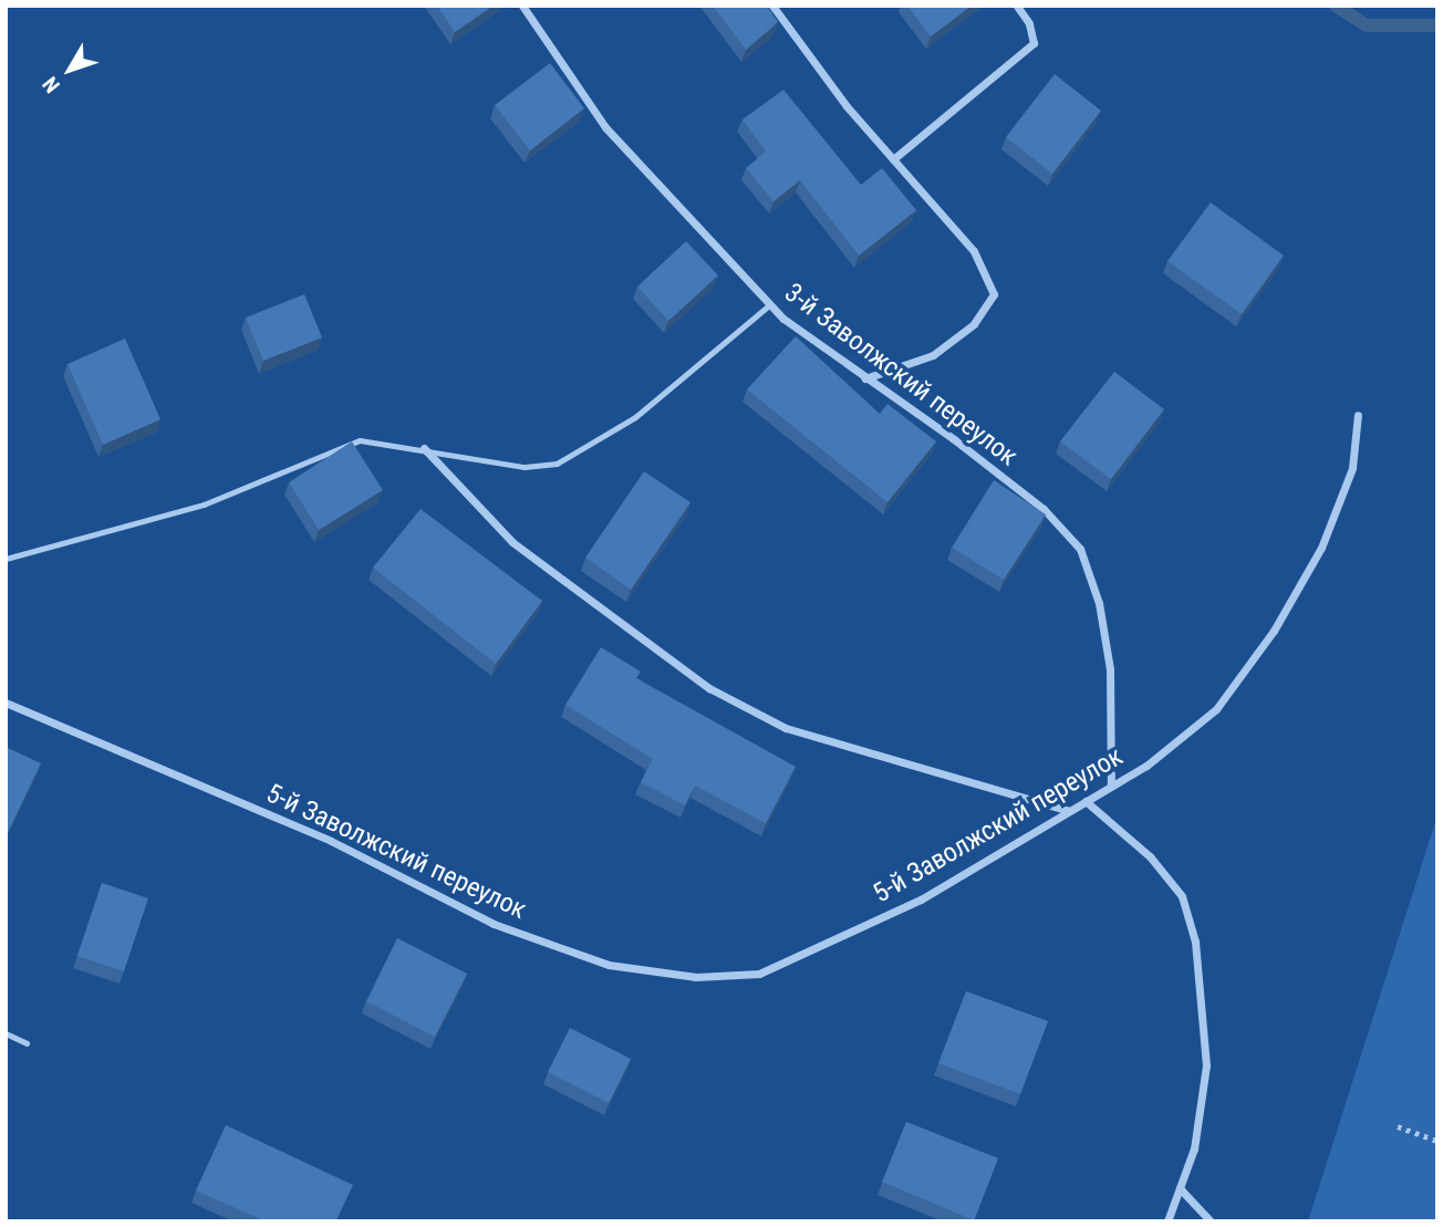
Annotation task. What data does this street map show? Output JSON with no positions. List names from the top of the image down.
{
  "streets": {
    "street": ["3-й Заволжский переулок", "5-й Заволжский переулок"]
  },
  "crossings": [
    ["3-й Заволжский переулок", "5-й Заволжский переулок"]
  ],
  "north": "bottom left"
}
